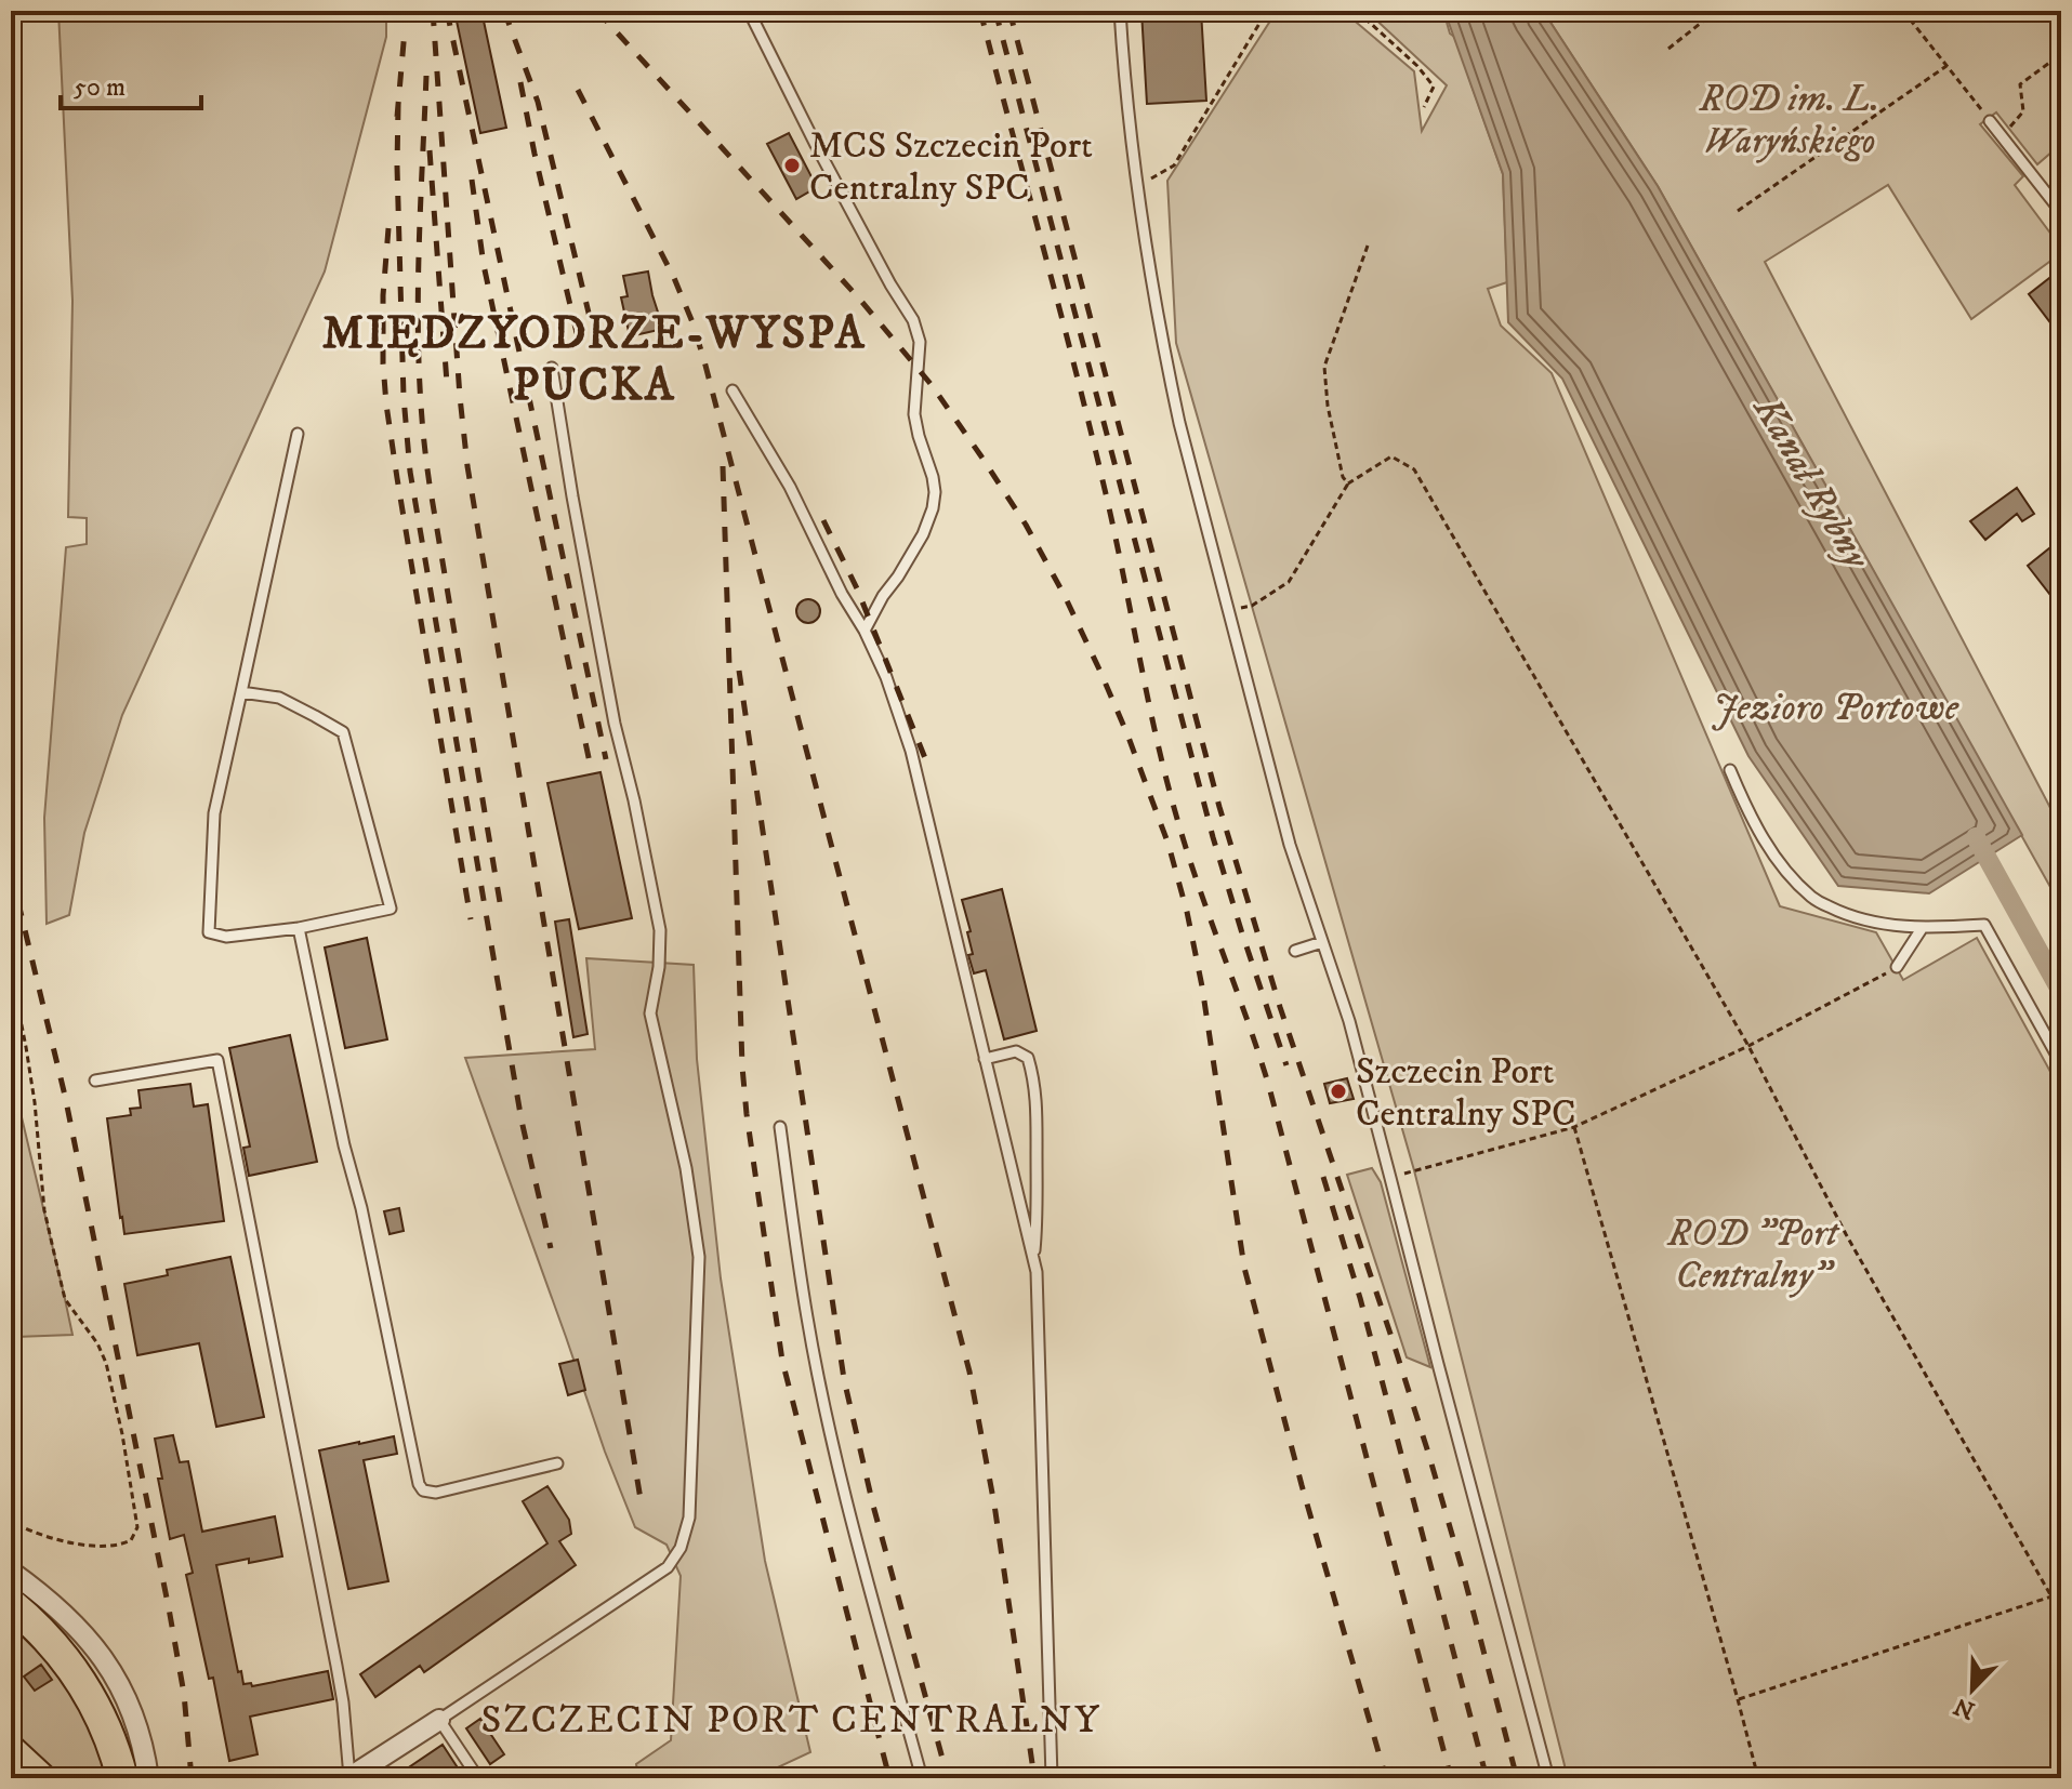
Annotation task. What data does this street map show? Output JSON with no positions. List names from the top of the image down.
{
  "districts": ["MIĘDZYODRZE-WYSPA PUCKA", "SZCZECIN PORT CENTRALNY"],
  "water": ["Kanał Rybny", "Jezioro Portowe"],
  "parks": ["ROD im. L. Waryńskiego", "ROD \"Port Centralny\""],
  "places": ["MCS Szczecin Port Centralny SPC", "Szczecin Port Centralny SPC"],
  "scale_bar": "50 m",
  "north": "bottom left"
}
